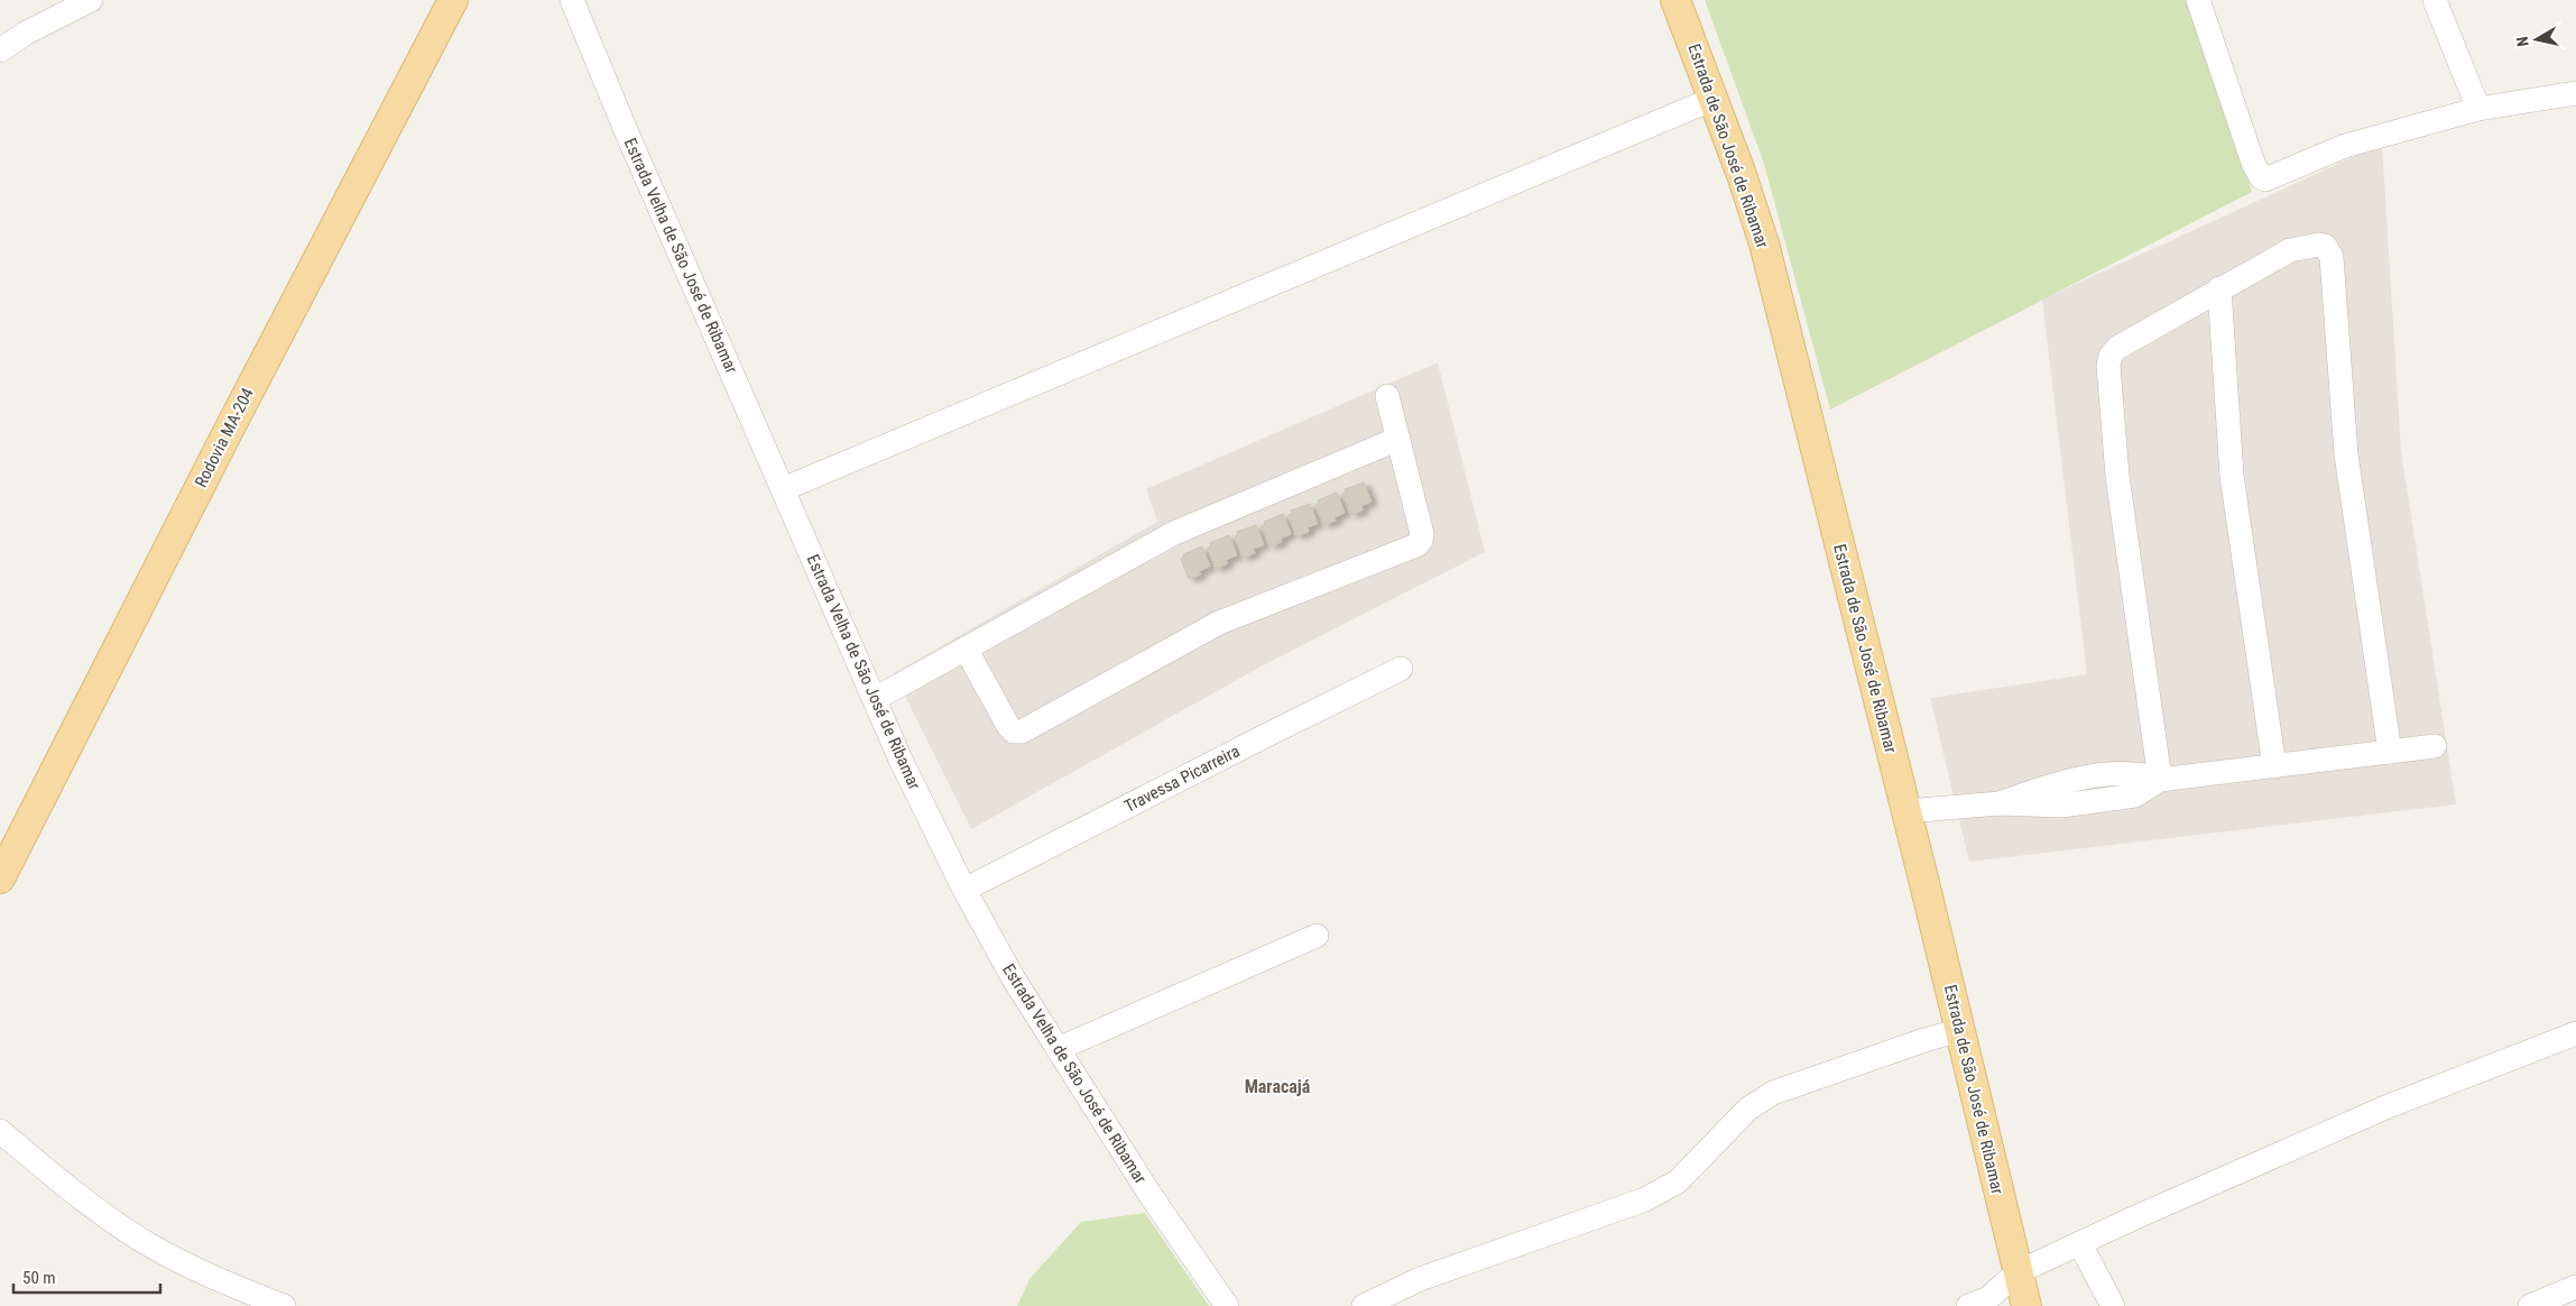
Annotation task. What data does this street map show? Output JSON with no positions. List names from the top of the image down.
{
  "streets": {
    "main road": ["Estrada de São José de Ribamar", "Rodovia MA-204"],
    "street": ["Estrada Velha de São José de Ribamar", "Travessa Picarreira"]
  },
  "crossings": [
    ["Estrada Velha de São José de Ribamar", "Travessa Picarreira"]
  ],
  "districts": ["Maracajá"],
  "scale_bar": "50 m",
  "north": "left"
}
